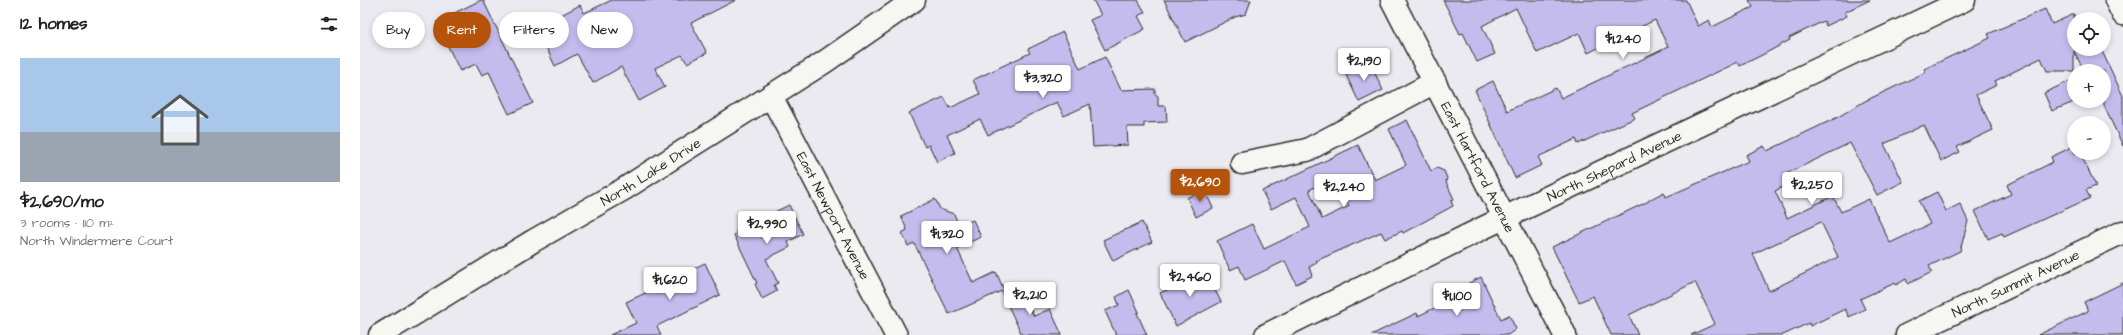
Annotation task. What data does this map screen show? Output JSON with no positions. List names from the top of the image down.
{
  "streets": {
    "street": [
      "North Shepard Avenue",
      "East Hartford Avenue",
      "North Lake Drive",
      "East Newport Avenue",
      "North Summit Avenue"
    ]
  },
  "crossings": [
    ["North Shepard Avenue", "East Hartford Avenue"],
    ["North Lake Drive", "East Newport Avenue"]
  ],
  "page": {
    "heading": "12 homes",
    "map_buttons": ["+", "−"],
    "chip": [
      "Buy",
      "Rent",
      "Filters",
      "New"
    ],
    "price": [
      "$1,240",
      "$2,190",
      "$3,320",
      "$2,690",
      "$2,250",
      "$2,240",
      "$2,990",
      "$1,320",
      "$2,460",
      "$1,620",
      "$2,210",
      "$1,100"
    ],
    "list": [
      {
        "name": "$2,690/mo",
        "note": "3 rooms · 110 m² · North Windermere Court"
      }
    ]
  }
}
